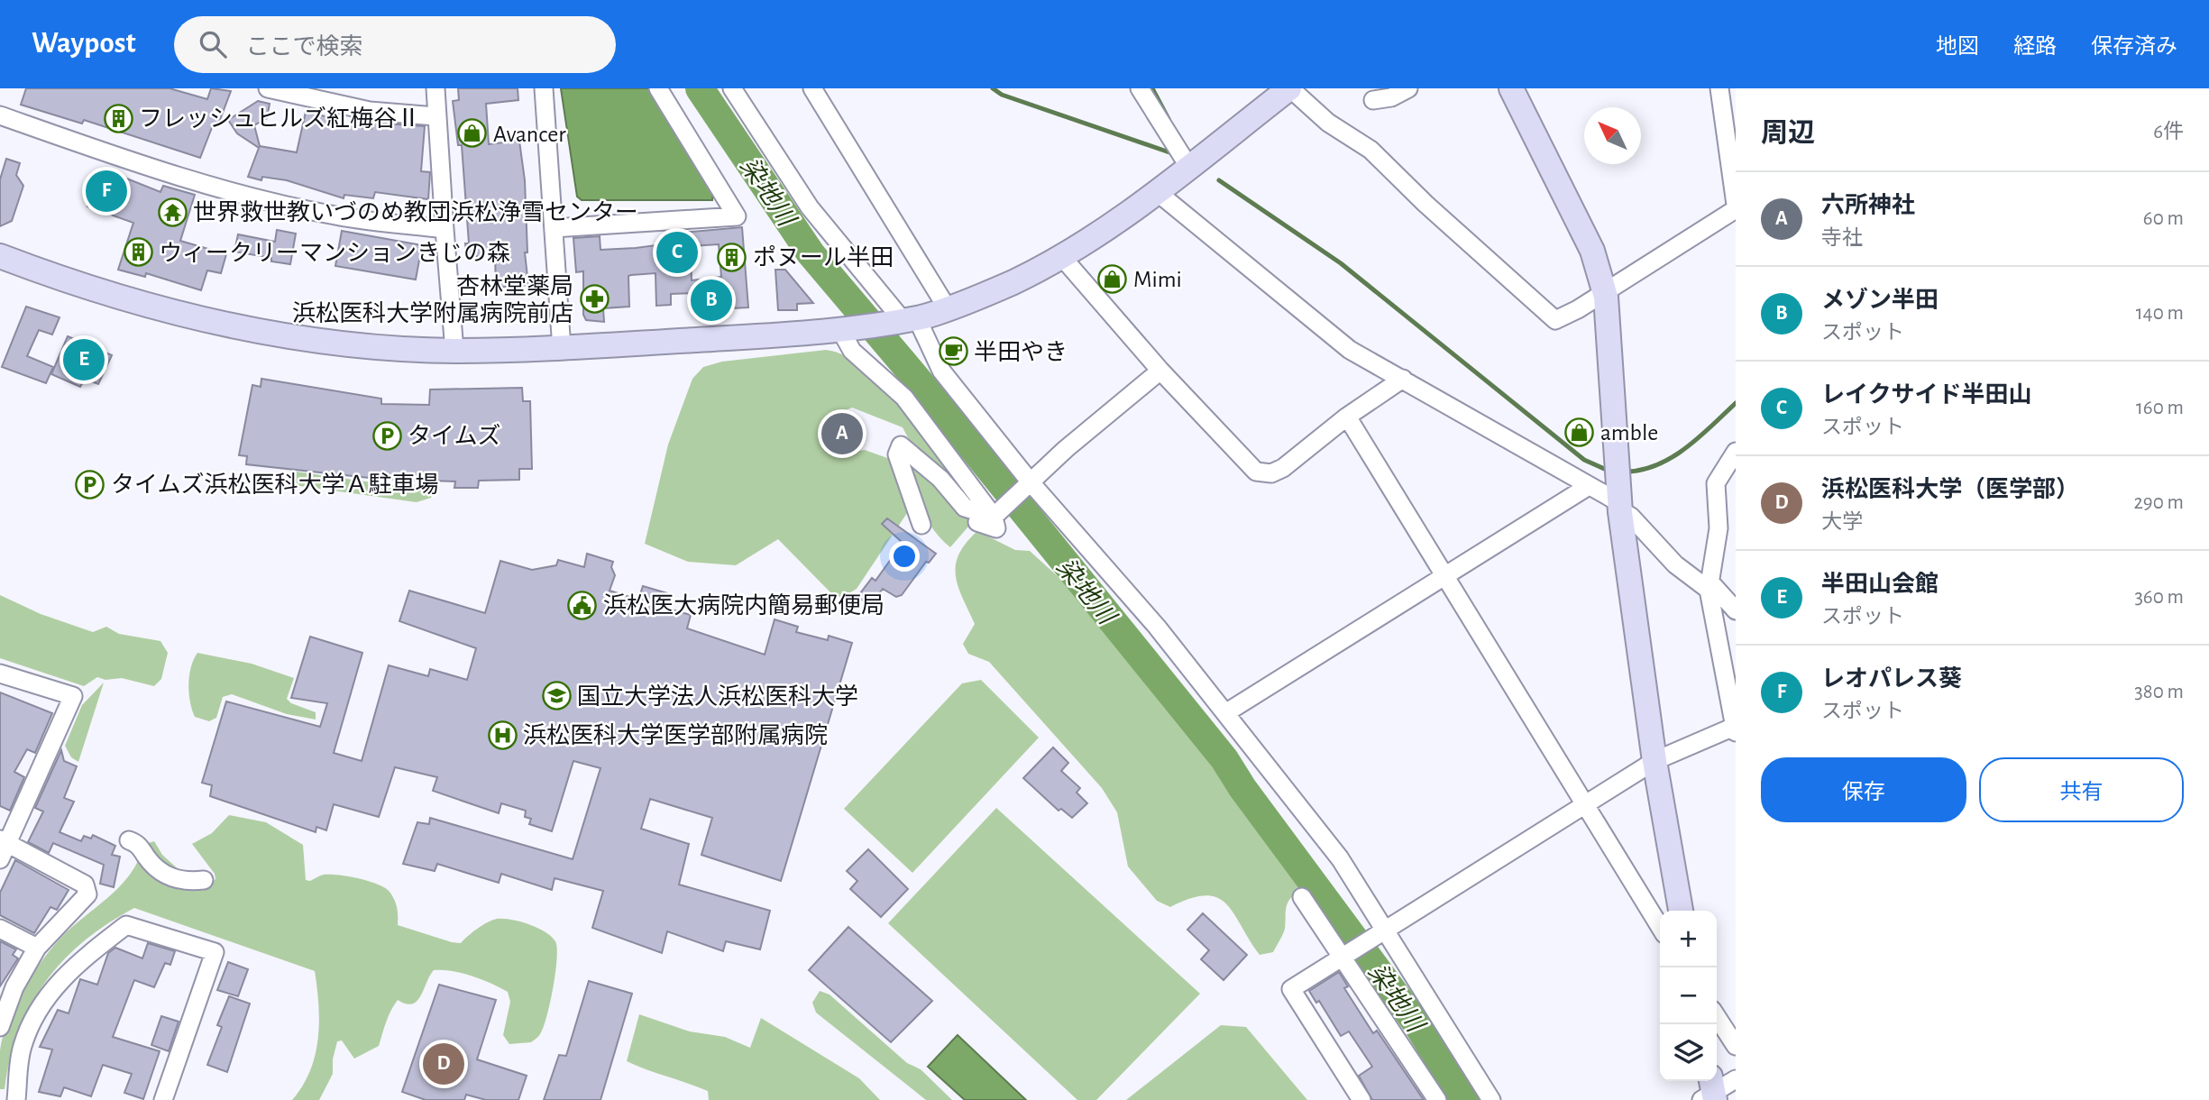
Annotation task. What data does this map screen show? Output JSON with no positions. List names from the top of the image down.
{
  "water": ["染地川"],
  "places": {
    "building": ["フレッシュヒルズ紅梅谷Ⅱ", "ウィークリーマンションきじの森", "ポヌール半田"],
    "shop": ["Avancer", "Mimi", "amble"],
    "temple": ["世界救世教いづのめ教団浜松浄雪センター"],
    "pharmacy": ["杏林堂薬局 浜松医科大学附属病院前店"],
    "cafe": ["半田やき"],
    "parking": ["タイムズ", "タイムズ浜松医科大学Ａ駐車場"],
    "public building": ["浜松医大病院内簡易郵便局"],
    "school or university": ["国立大学法人浜松医科大学"],
    "hospital": ["浜松医科大学医学部附属病院"]
  },
  "north": "top left",
  "page": {
    "header": "Waypost",
    "search": "ここで検索",
    "nav": ["地図", "経路", "保存済み"],
    "heading": ["周辺", "6件"],
    "pins": [
      "F",
      "C",
      "B",
      "E",
      "A",
      "D"
    ],
    "list": [
      {
        "mark": "A",
        "name": "六所神社",
        "note": "寺社",
        "value": "60 m"
      },
      {
        "mark": "B",
        "name": "メゾン半田",
        "note": "スポット",
        "value": "140 m"
      },
      {
        "mark": "C",
        "name": "レイクサイド半田山",
        "note": "スポット",
        "value": "160 m"
      },
      {
        "mark": "D",
        "name": "浜松医科大学（医学部）",
        "note": "大学",
        "value": "290 m"
      },
      {
        "mark": "E",
        "name": "半田山会館",
        "note": "スポット",
        "value": "360 m"
      },
      {
        "mark": "F",
        "name": "レオパレス葵",
        "note": "スポット",
        "value": "380 m"
      }
    ],
    "buttons": ["保存", "共有"],
    "map_buttons": ["+", "−"]
  }
}
